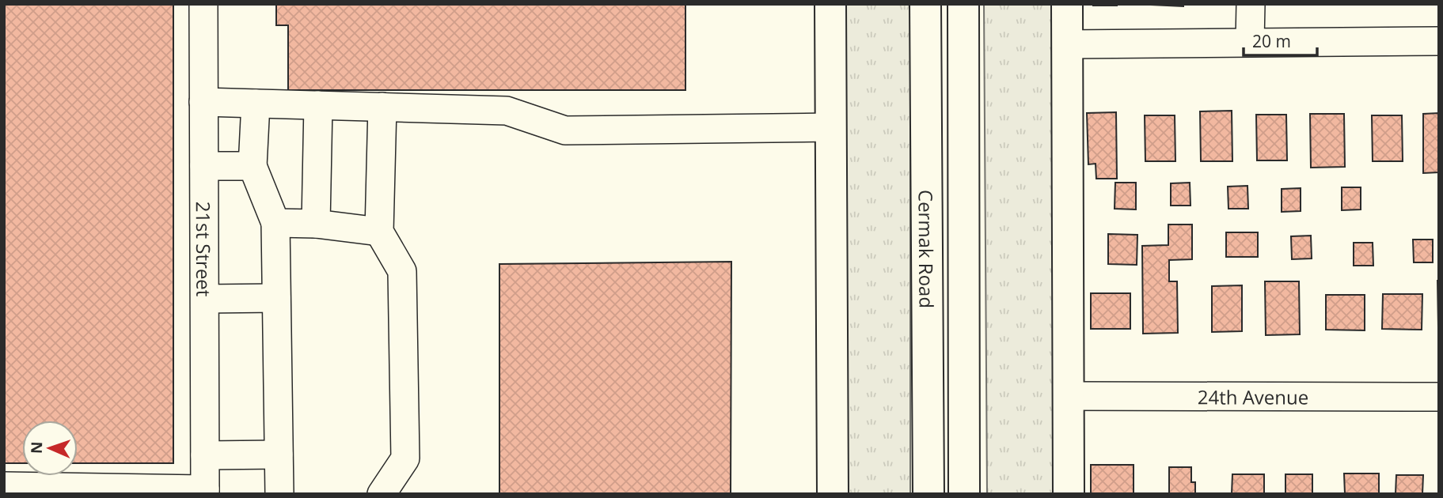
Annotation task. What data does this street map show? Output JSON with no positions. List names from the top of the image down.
{
  "streets": {
    "main road": ["Cermak Road"],
    "street": ["21st Street", "24th Avenue"]
  },
  "scale_bar": "20 m",
  "north": "left"
}
